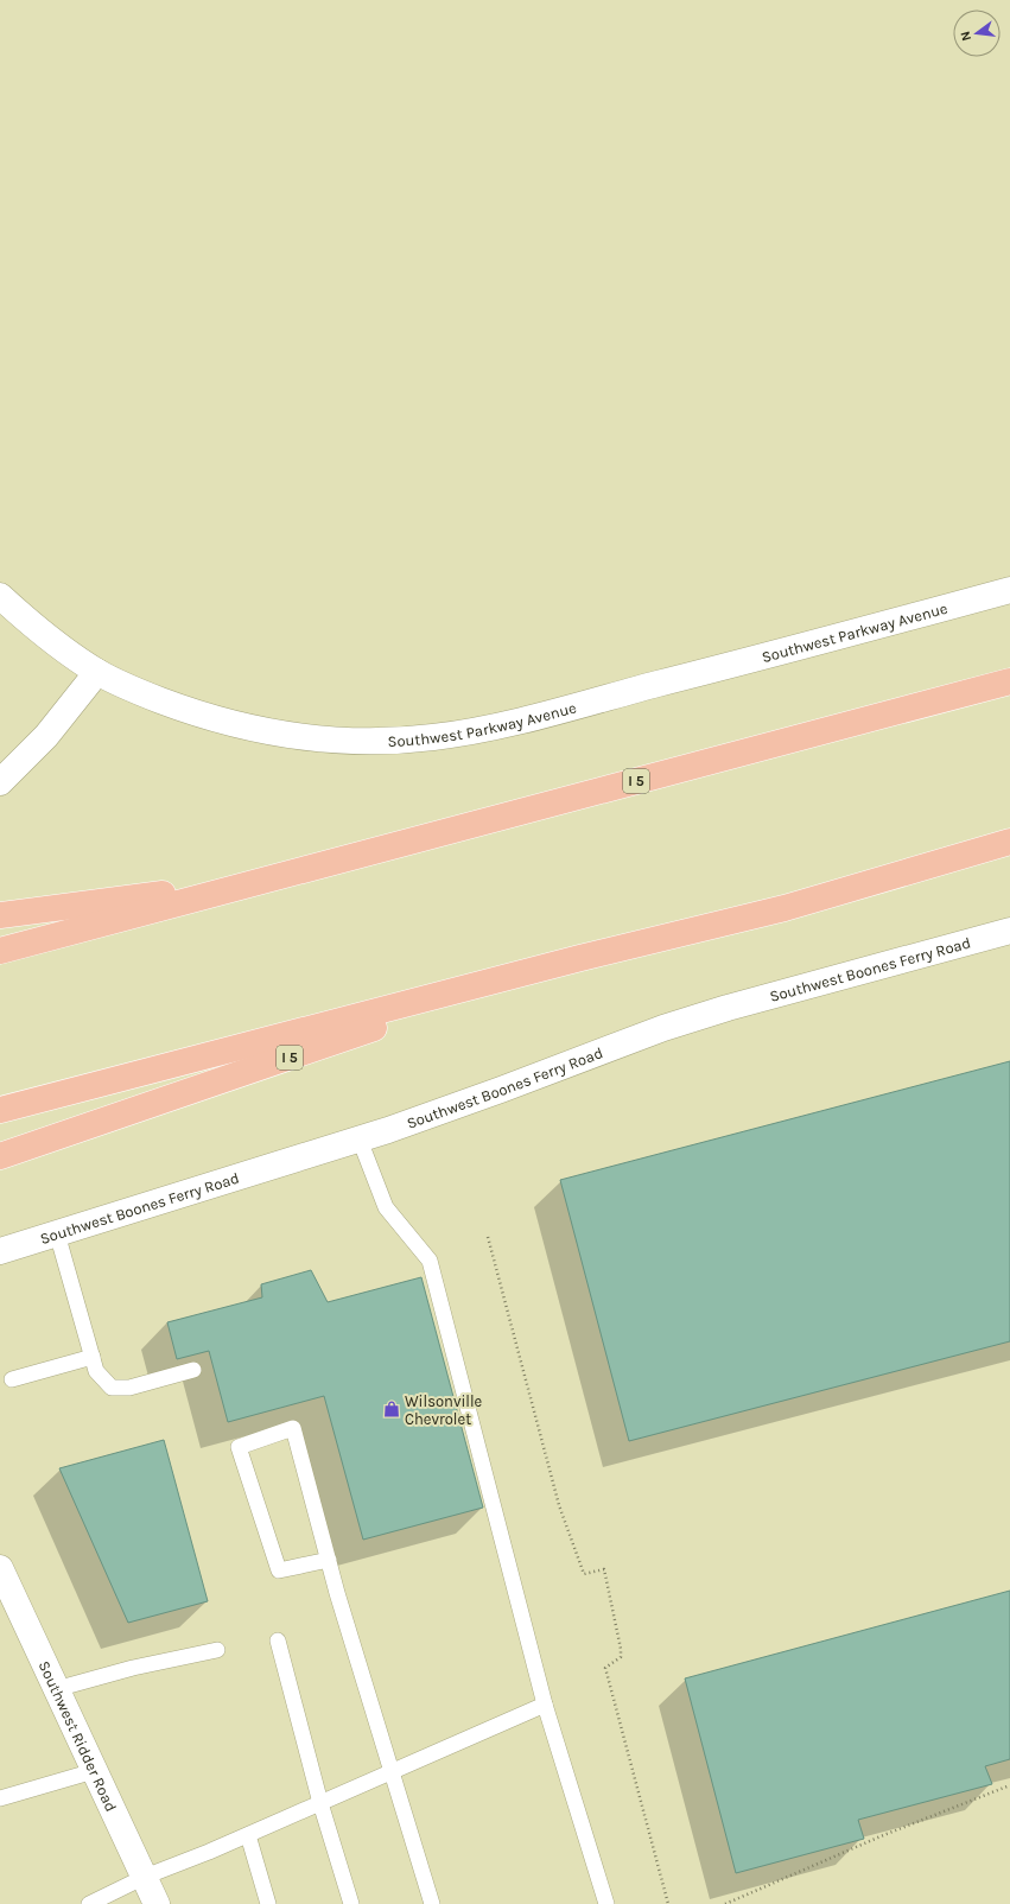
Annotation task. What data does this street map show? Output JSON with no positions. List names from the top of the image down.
{
  "streets": {
    "highway": ["I 5"],
    "street": ["Southwest Parkway Avenue", "Southwest Boones Ferry Road", "Southwest Ridder Road"]
  },
  "places": {
    "shop": ["Wilsonville Chevrolet"]
  },
  "north": "left"
}
